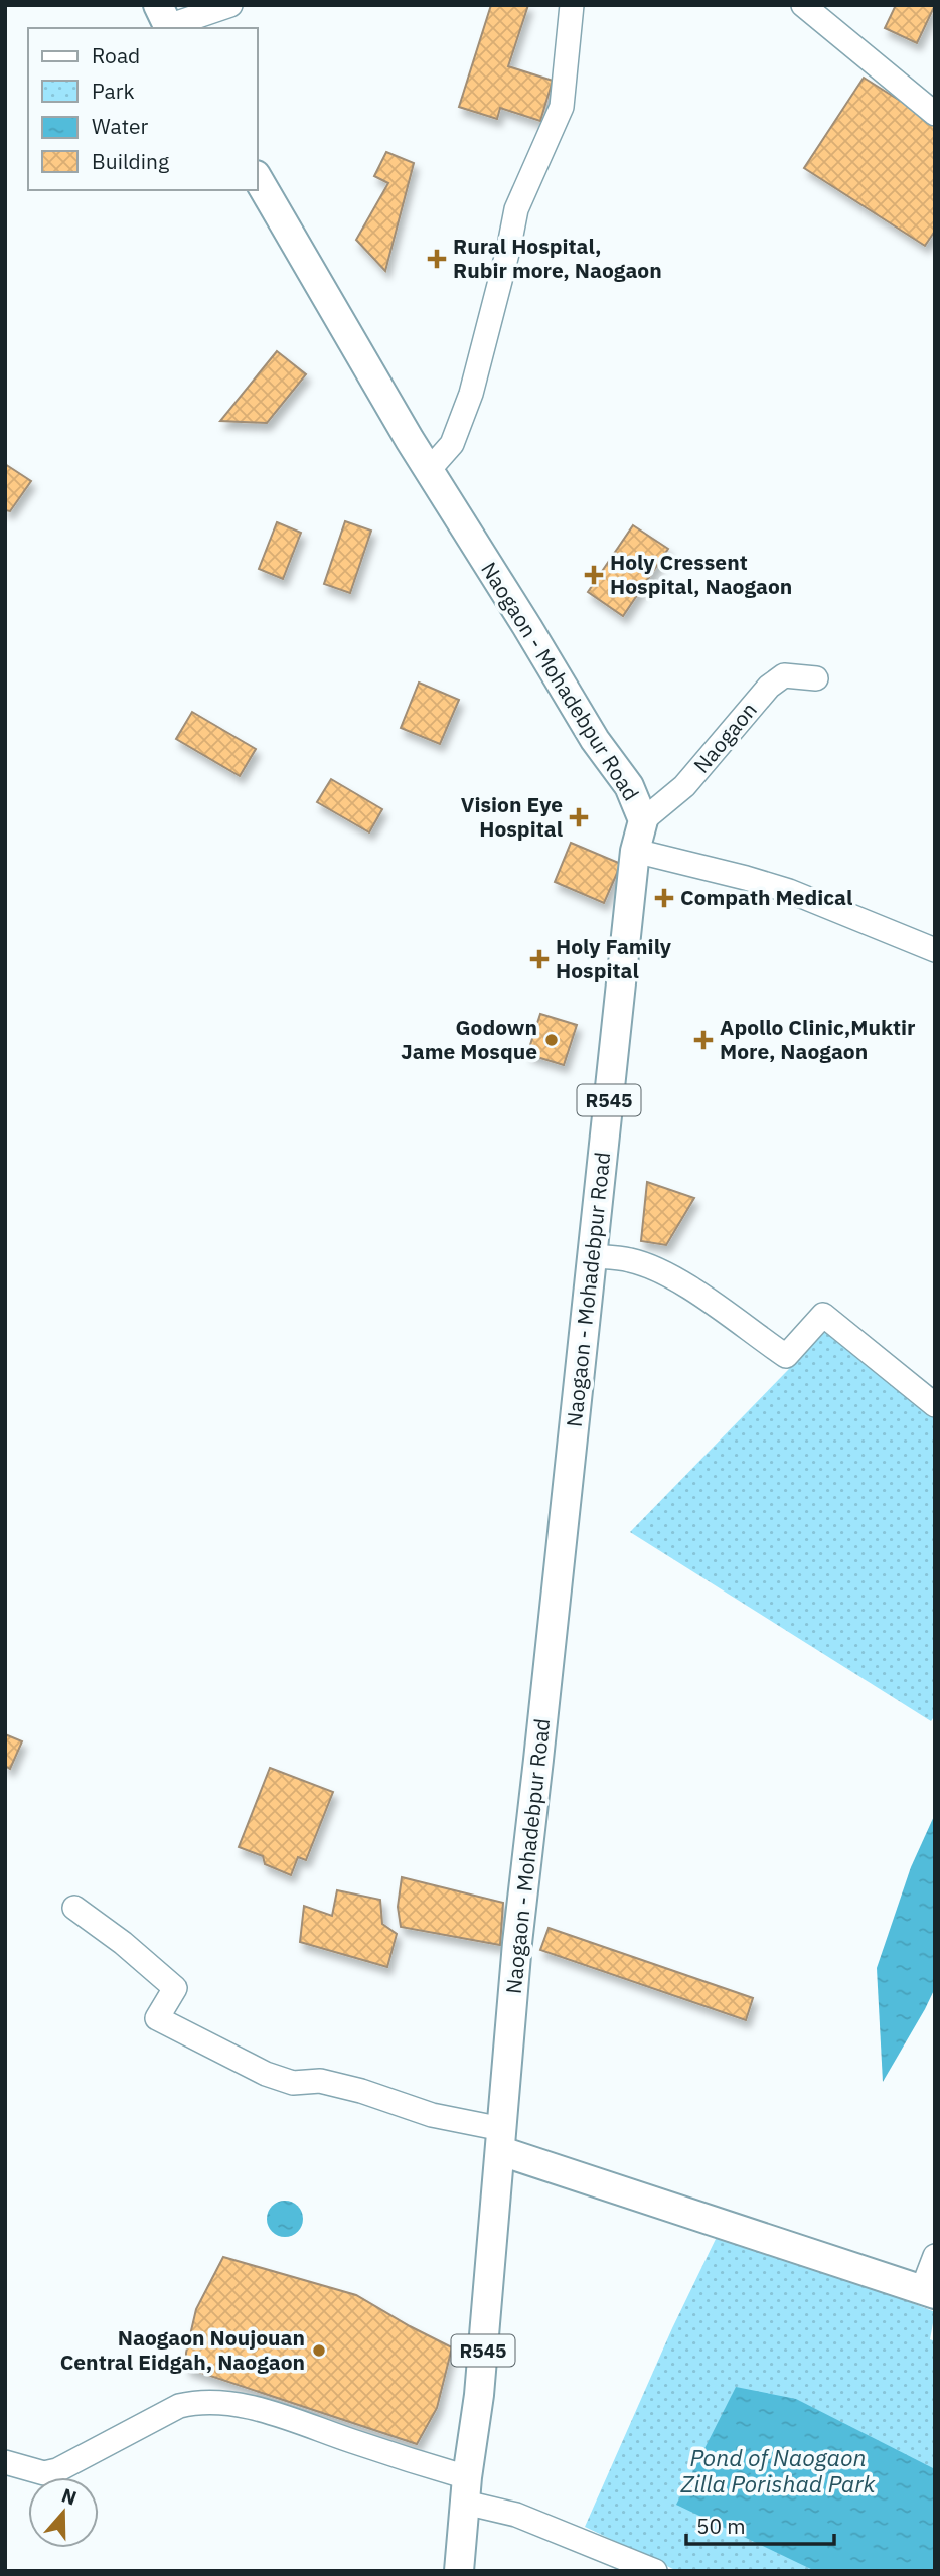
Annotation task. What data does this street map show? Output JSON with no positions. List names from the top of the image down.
{
  "streets": {
    "main road": ["Naogaon - Mohadebpur Road", "R545"],
    "street": ["Naogaon"]
  },
  "crossings": [
    ["Naogaon - Mohadebpur Road", "Naogaon"],
    ["Naogaon - Mohadebpur Road", "R545"]
  ],
  "water": ["Pond of Naogaon Zilla Porishad Park"],
  "places": {
    "health": [
      "Rural Hospital, Rubir more, Naogaon",
      "Holy Cressent Hospital, Naogaon",
      "Vision Eye Hospital",
      "Compath Medical",
      "Holy Family Hospital",
      "Apollo Clinic,Muktir More, Naogaon"
    ],
    "other": ["Godown Jame Mosque", "Naogaon Noujouan Central Eidgah, Naogaon"]
  },
  "legend": [
    "Road",
    "Park",
    "Water",
    "Building"
  ],
  "scale_bar": "50 m",
  "north": "top"
}
